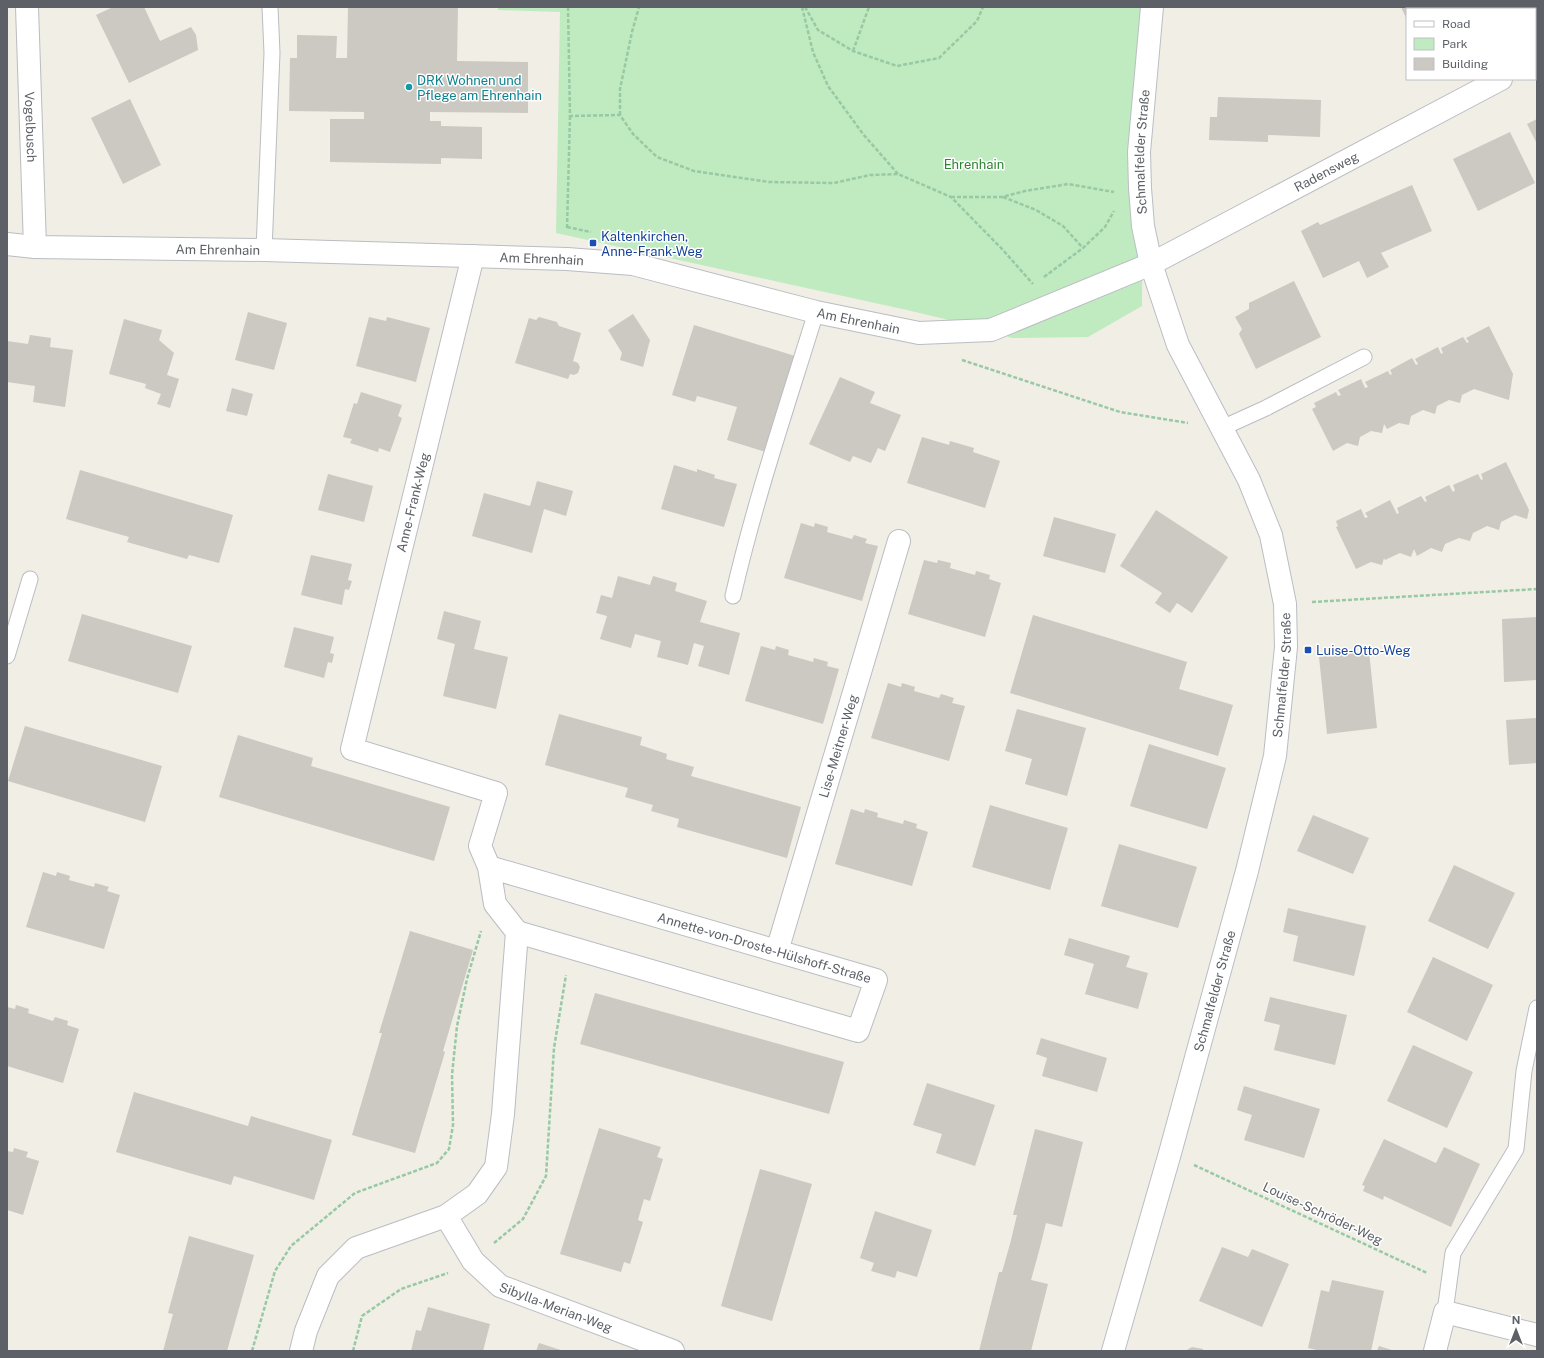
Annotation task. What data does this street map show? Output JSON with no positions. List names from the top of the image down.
{
  "streets": {
    "street": [
      "Vogelbusch",
      "Schmalfelder Straße",
      "Radensweg",
      "Am Ehrenhain",
      "Anne-Frank-Weg",
      "Lise-Meitner-Weg",
      "Annette-von-Droste-Hülshoff-Straße",
      "Sibylla-Merian-Weg"
    ],
    "path": ["Louise-Schröder-Weg"]
  },
  "crossings": [
    ["Vogelbusch", "Am Ehrenhain"],
    ["Schmalfelder Straße", "Radensweg"],
    ["Schmalfelder Straße", "Am Ehrenhain"],
    ["Schmalfelder Straße", "Louise-Schröder-Weg"],
    ["Radensweg", "Am Ehrenhain"],
    ["Am Ehrenhain", "Anne-Frank-Weg"],
    ["Anne-Frank-Weg", "Annette-von-Droste-Hülshoff-Straße"],
    ["Lise-Meitner-Weg", "Annette-von-Droste-Hülshoff-Straße"]
  ],
  "parks": ["Ehrenhain"],
  "places": {
    "other": ["DRK Wohnen und Pflege am Ehrenhain"],
    "transit": ["Kaltenkirchen, Anne-Frank-Weg", "Luise-Otto-Weg"]
  },
  "legend": ["Road", "Park", "Building"],
  "north": "top"
}
